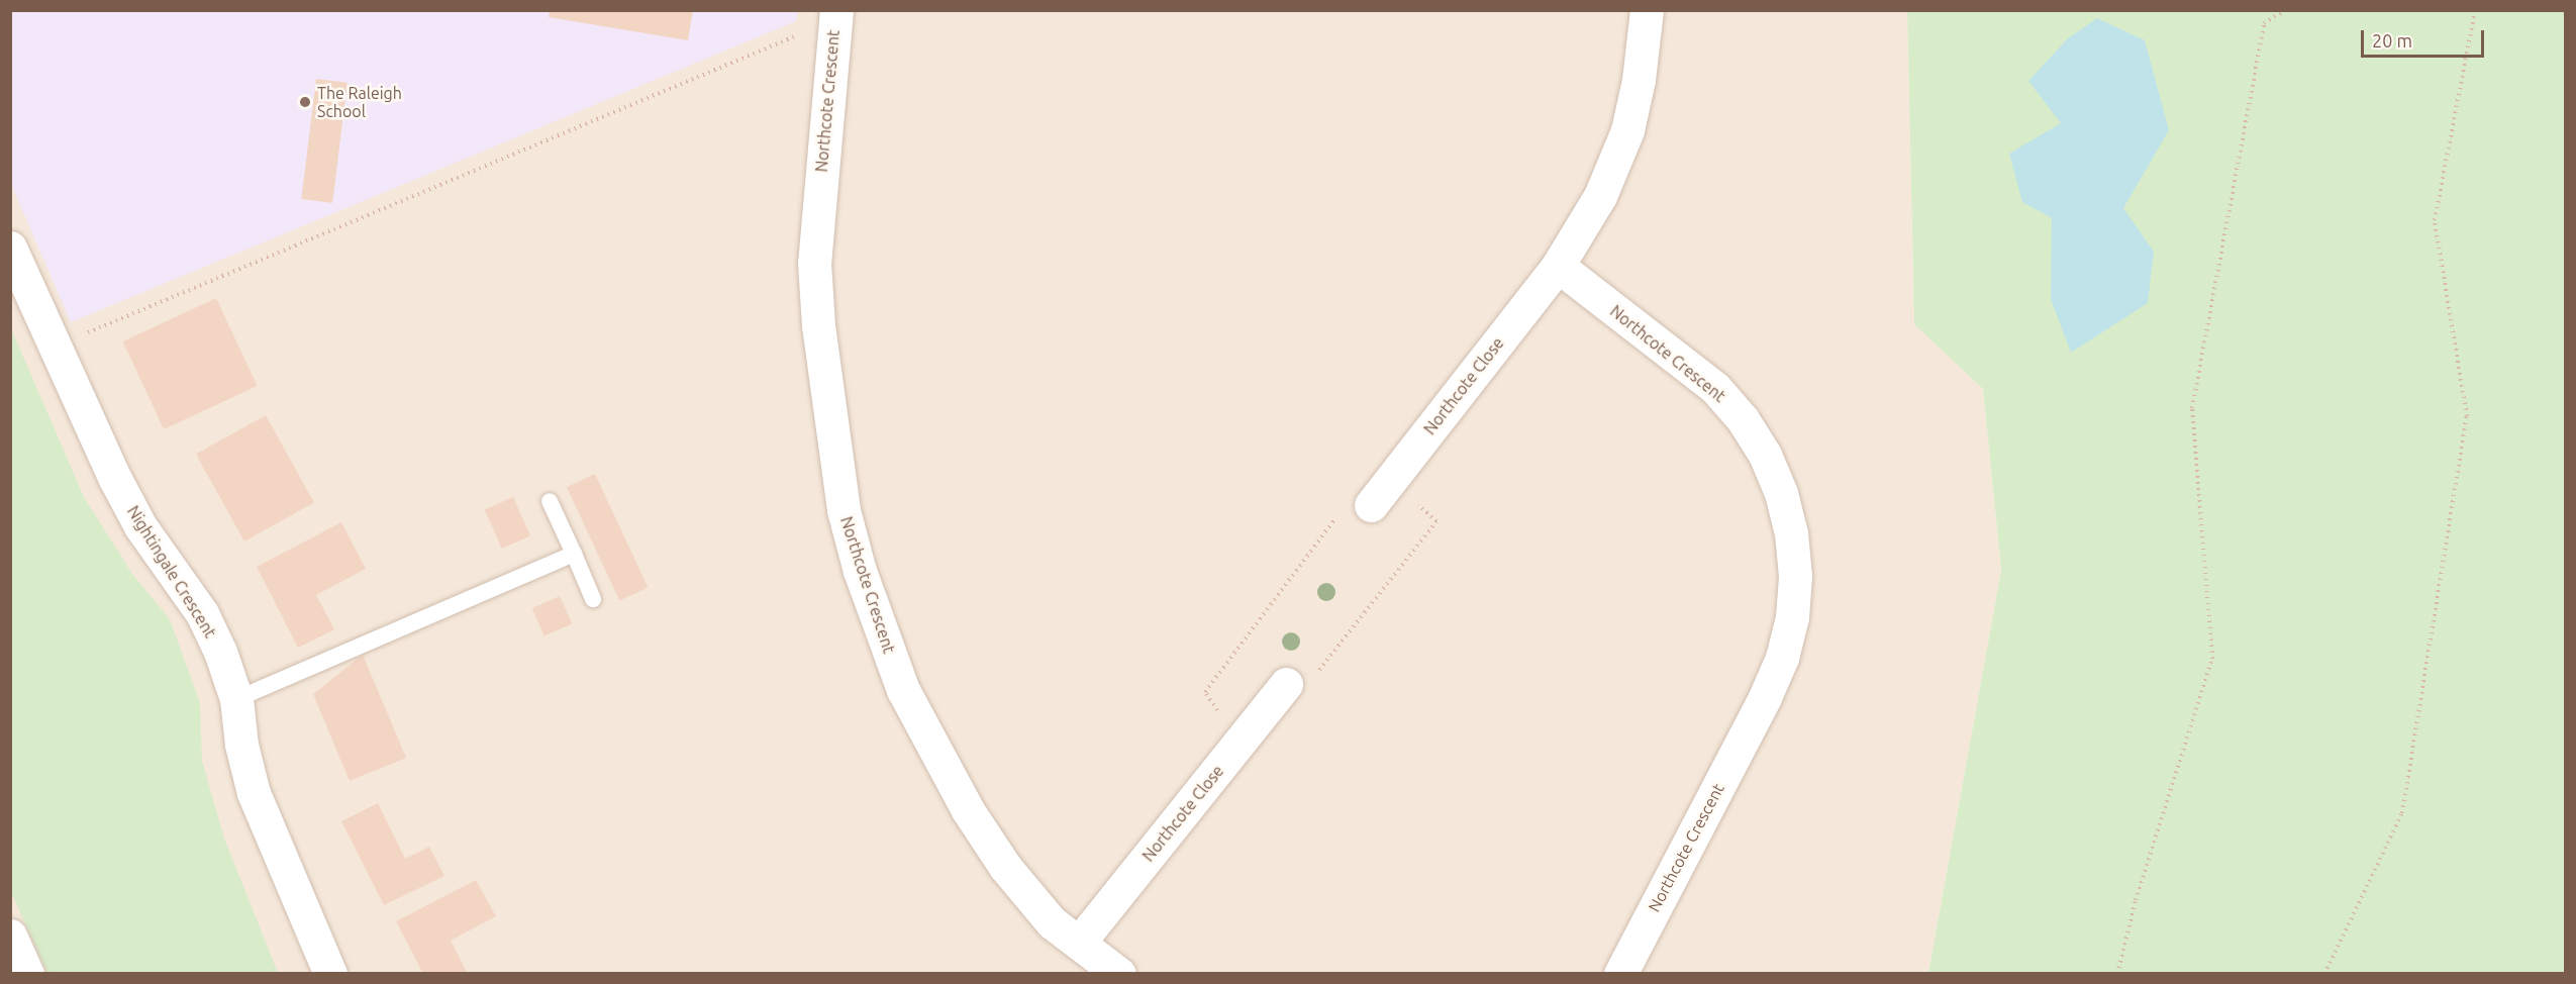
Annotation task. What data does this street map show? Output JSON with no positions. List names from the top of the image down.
{
  "streets": {
    "street": ["Northcote Crescent", "Northcote Close", "Nightingale Crescent"]
  },
  "crossings": [
    ["Northcote Crescent", "Northcote Close"]
  ],
  "places": ["The Raleigh School"],
  "scale_bar": "20 m"
}
